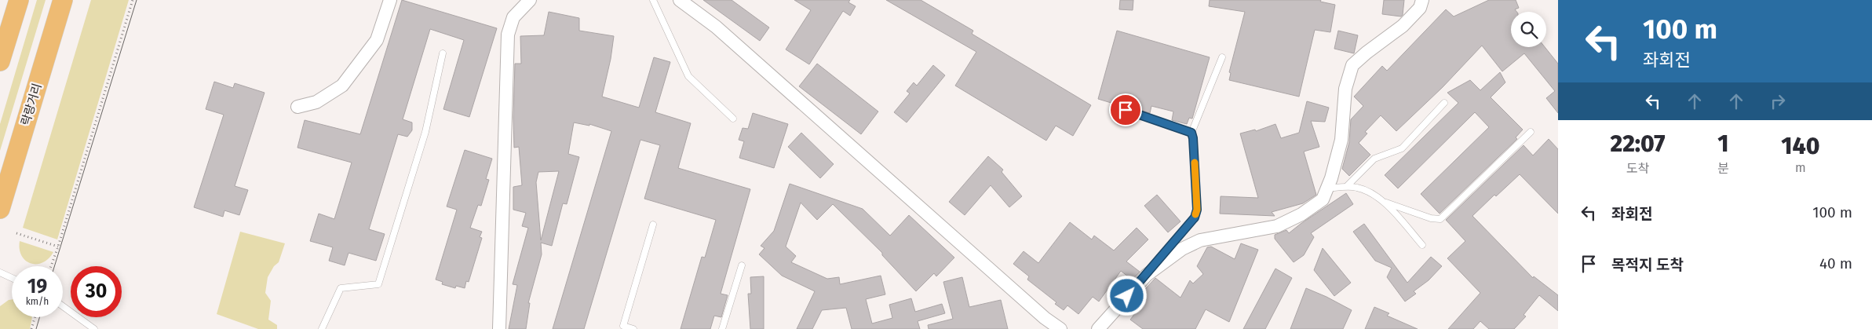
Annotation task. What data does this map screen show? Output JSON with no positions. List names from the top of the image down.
{
  "streets": {
    "main road": ["락랑거리"]
  },
  "page": {
    "turn": ["100 m", "좌회전"],
    "eta": [
      "22:07",
      "도착",
      "1",
      "분",
      "140",
      "m"
    ],
    "list": [
      {
        "name": "좌회전",
        "value": "100 m"
      },
      {
        "name": "목적지 도착",
        "value": "40 m"
      }
    ],
    "speed": "19 km/h",
    "limit": "30"
  }
}
